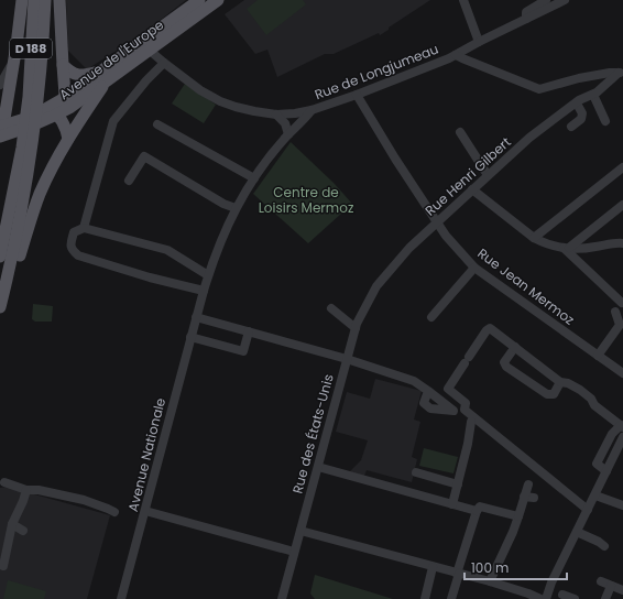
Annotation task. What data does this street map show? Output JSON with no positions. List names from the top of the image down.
{
  "streets": {
    "main road": ["D 188", "Avenue de l'Europe"],
    "street": [
      "Rue de Longjumeau",
      "Rue Henri Gilbert",
      "Rue Jean Mermoz",
      "Rue des États-Unis",
      "Avenue Nationale"
    ]
  },
  "crossings": [
    ["Avenue de l'Europe", "Rue de Longjumeau"],
    ["Rue de Longjumeau", "Rue Henri Gilbert"],
    ["Rue de Longjumeau", "Rue Jean Mermoz"],
    ["Rue Henri Gilbert", "Rue Jean Mermoz"],
    ["Rue Henri Gilbert", "Rue des États-Unis"]
  ],
  "parks": ["Centre de Loisirs Mermoz"],
  "scale_bar": "100 m"
}
